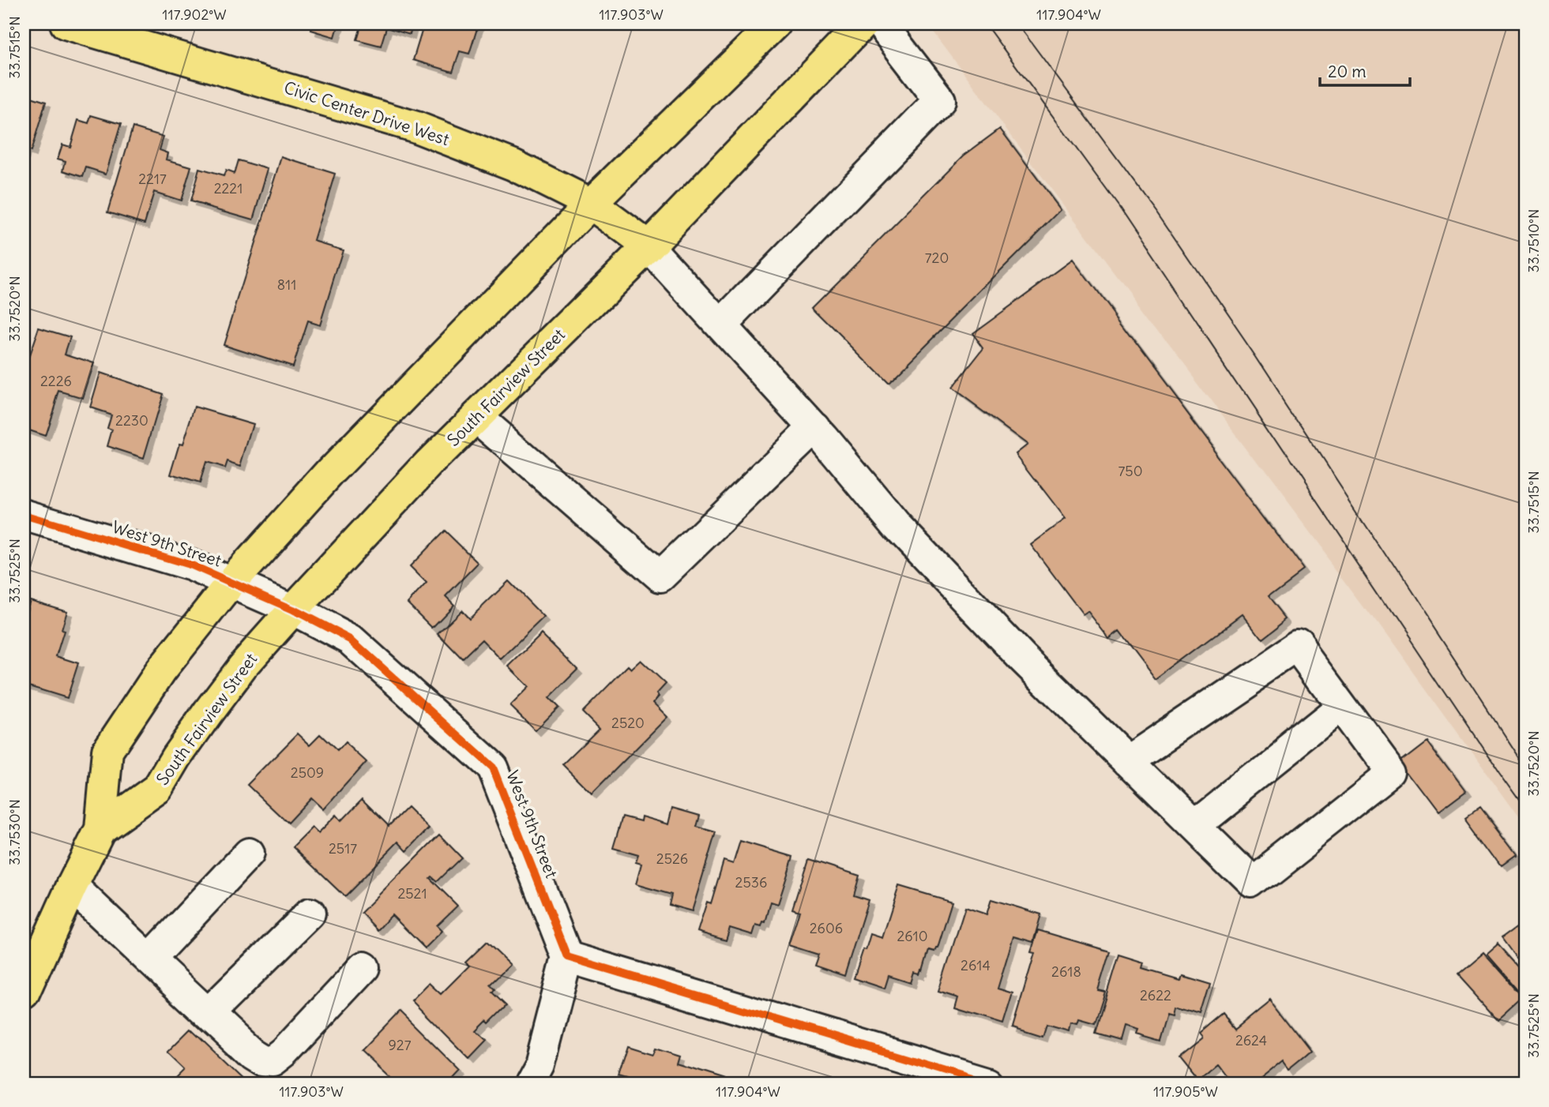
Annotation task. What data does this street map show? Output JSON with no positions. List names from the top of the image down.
{
  "streets": {
    "main road": ["Civic Center Drive West", "South Fairview Street"],
    "street": ["West 9th Street"]
  },
  "crossings": [
    ["Civic Center Drive West", "South Fairview Street"],
    ["South Fairview Street", "West 9th Street"]
  ],
  "house_numbers": [
    "2217",
    "2221",
    "720",
    "811",
    "2226",
    "2230",
    "750",
    "2520",
    "2509",
    "2517",
    "2526",
    "2536",
    "2521",
    "2606",
    "2610",
    "2614",
    "2618",
    "2622",
    "2624",
    "927"
  ],
  "scale_bar": "20 m",
  "coordinates": [
    "117.902°W",
    "117.903°W",
    "117.904°W",
    "33.7515°N",
    "33.7510°N",
    "33.7520°N",
    "33.7525°N",
    "33.7530°N",
    "117.905°W"
  ]
}
